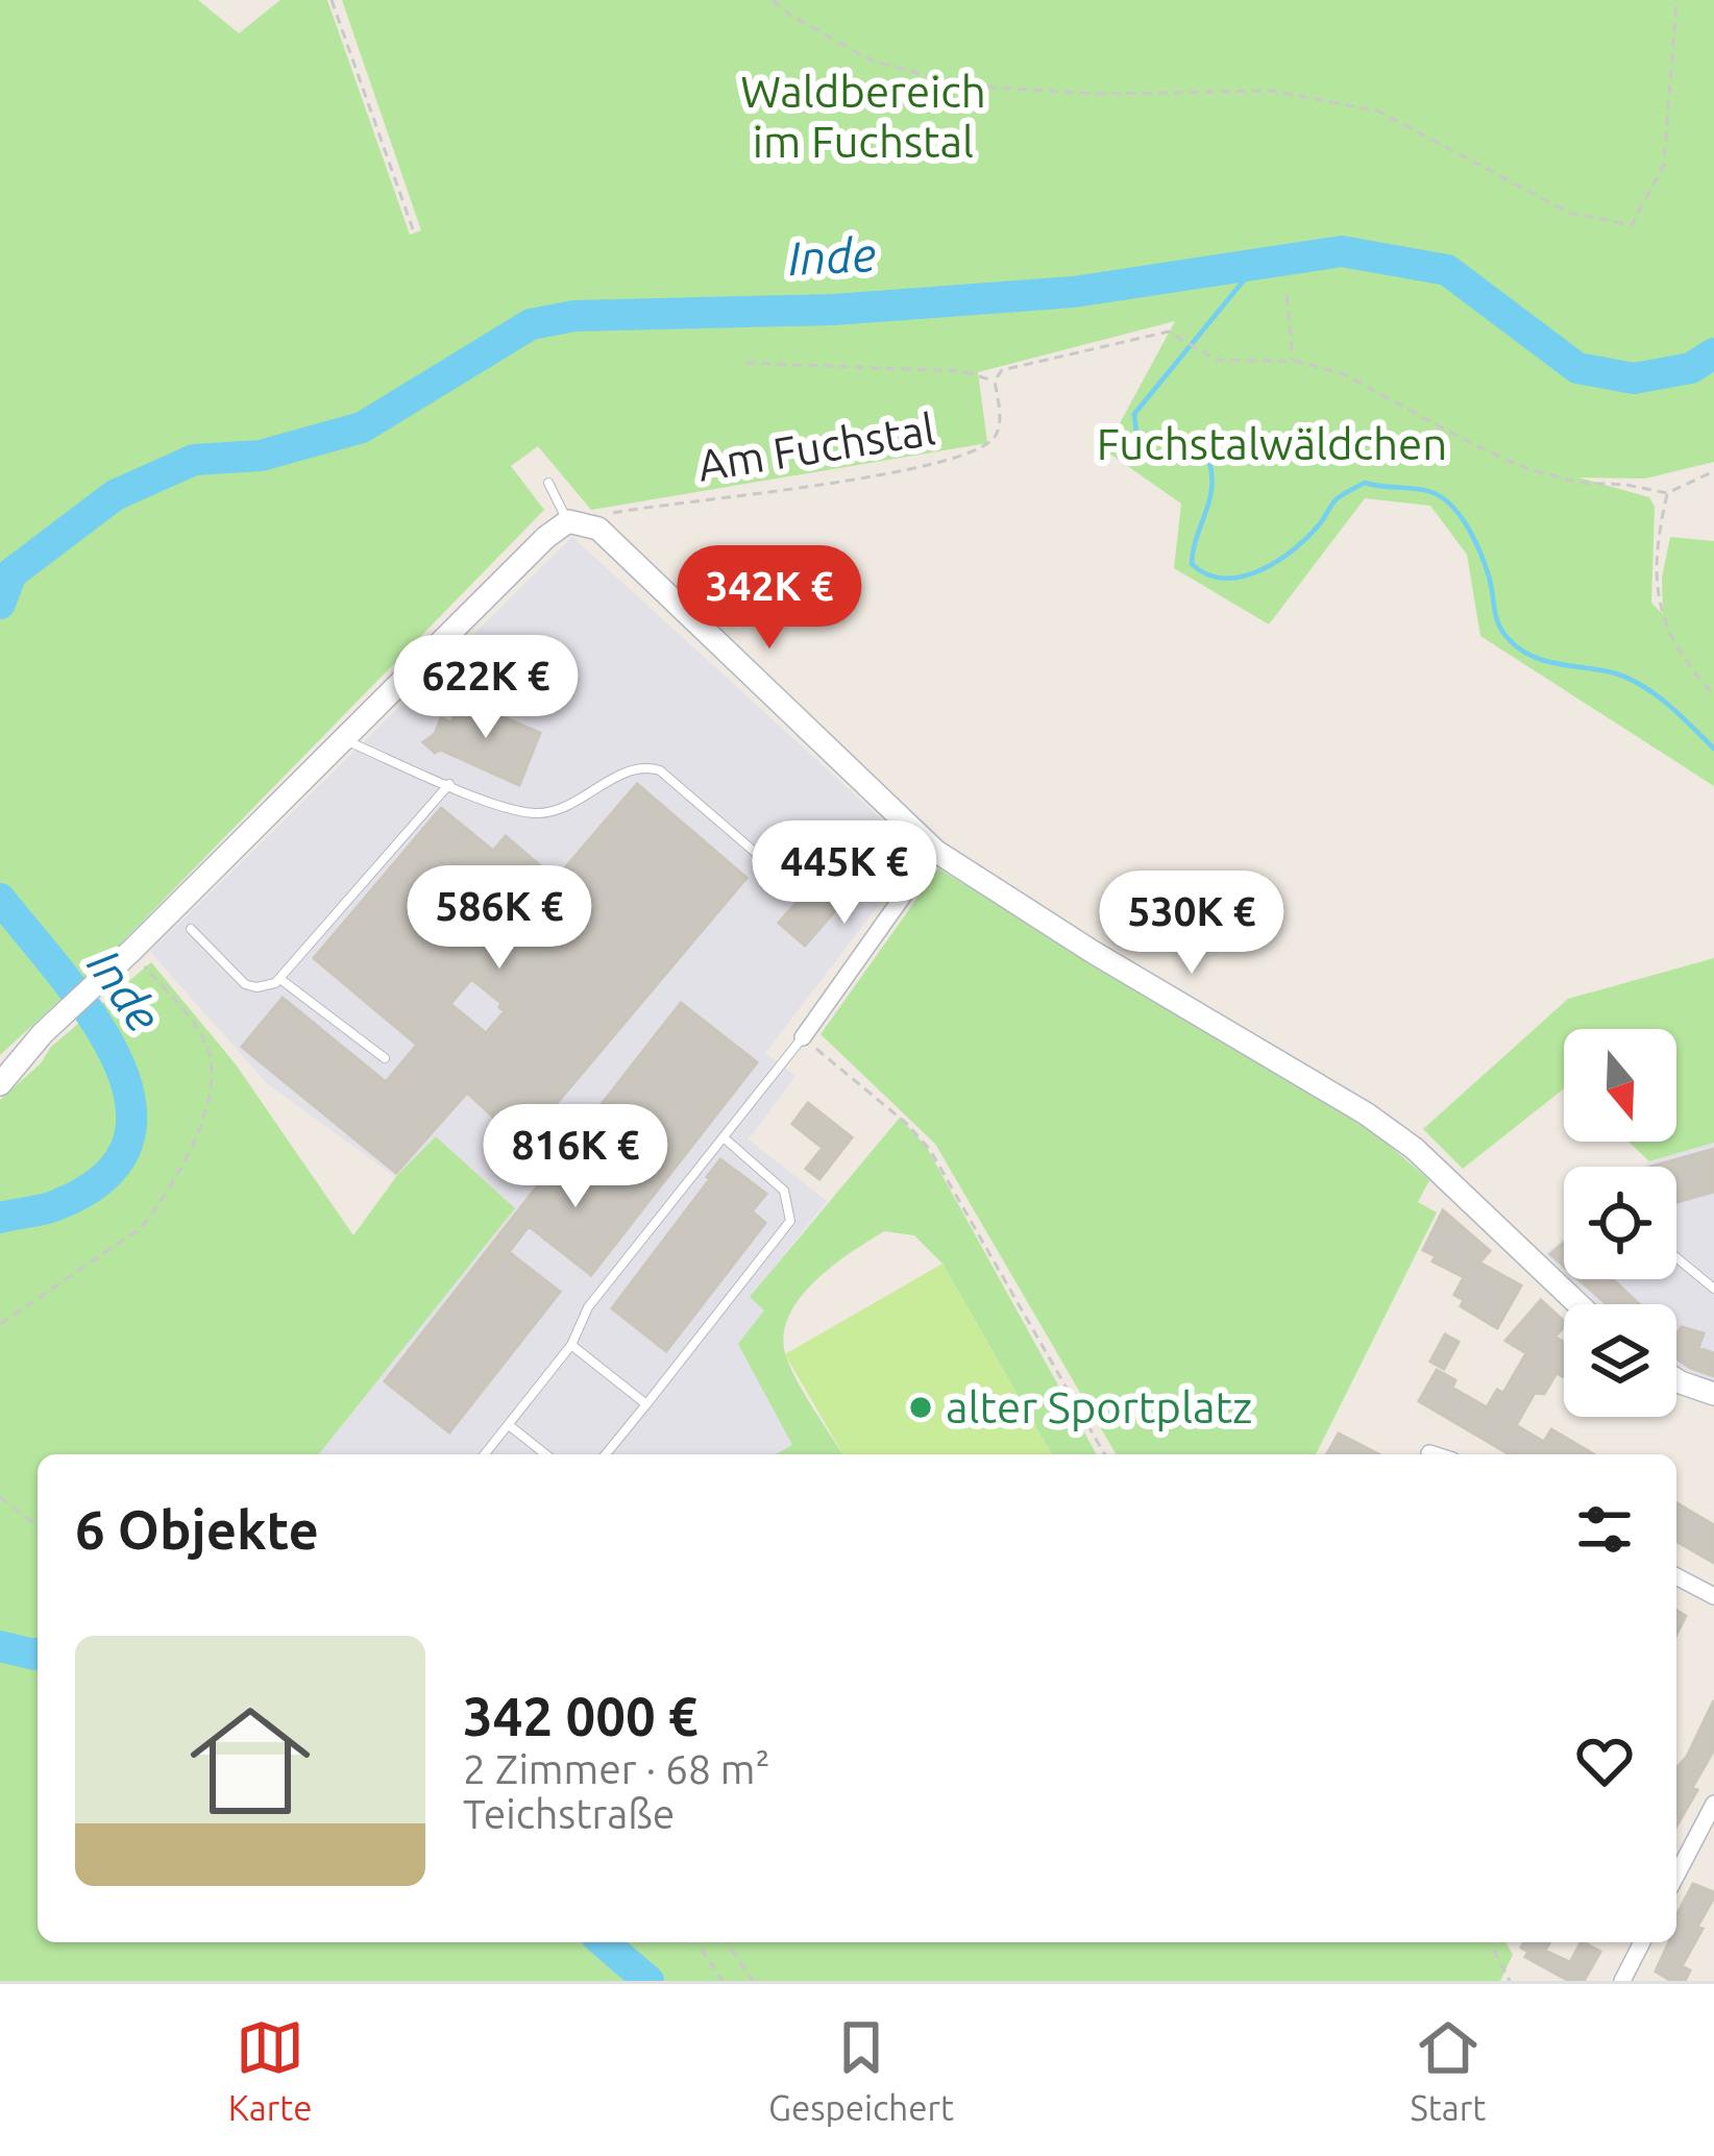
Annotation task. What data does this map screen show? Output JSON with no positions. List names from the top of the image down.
{
  "streets": {
    "path": ["Am Fuchstal"]
  },
  "water": ["Inde"],
  "parks": ["Waldbereich im Fuchstal", "Fuchstalwäldchen"],
  "places": ["alter Sportplatz"],
  "north": "bottom",
  "page": {
    "price": [
      "342K €",
      "622K €",
      "445K €",
      "586K €",
      "530K €",
      "816K €"
    ],
    "heading": "6 Objekte",
    "list": [
      {
        "name": "342 000 €",
        "note": "2 Zimmer · 68 m² · Teichstraße"
      }
    ],
    "tabs": ["Karte", "Gespeichert", "Start"]
  }
}
